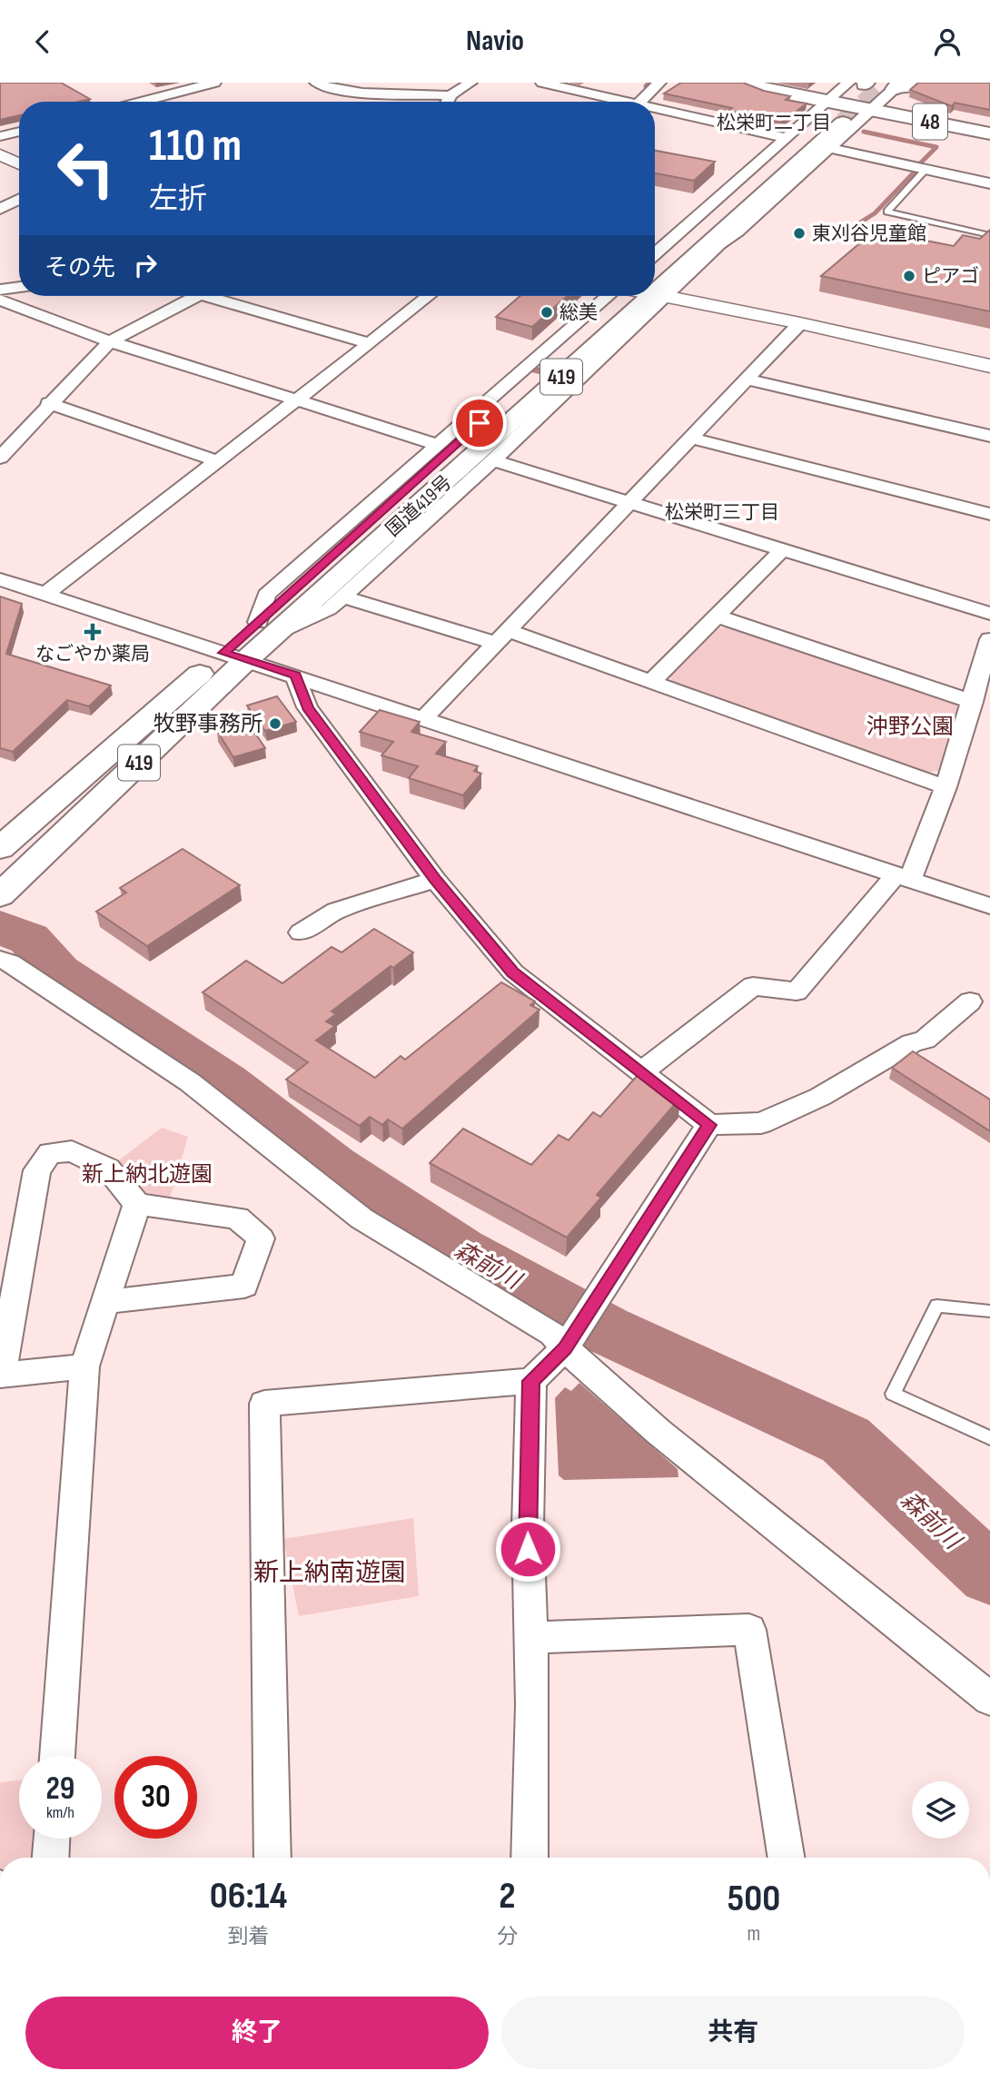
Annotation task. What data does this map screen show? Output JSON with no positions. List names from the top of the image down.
{
  "streets": {
    "main road": ["48", "419", "国道419号"]
  },
  "crossings": [
    ["48", "国道419号"]
  ],
  "districts": ["松栄町二丁目", "松栄町三丁目"],
  "water": ["森前川"],
  "parks": ["沖野公園", "新上納北遊園", "新上納南遊園"],
  "places": {
    "other": [
      "東刈谷児童館",
      "ピアゴ",
      "総美",
      "牧野事務所"
    ],
    "health": ["なごやか薬局"]
  },
  "page": {
    "header": "Navio",
    "turn": ["110 m", "左折"],
    "then": "その先",
    "speed": "29 km/h",
    "limit": "30",
    "eta": [
      "06:14",
      "到着",
      "2",
      "分",
      "500",
      "m"
    ],
    "buttons": ["終了", "共有"]
  }
}
